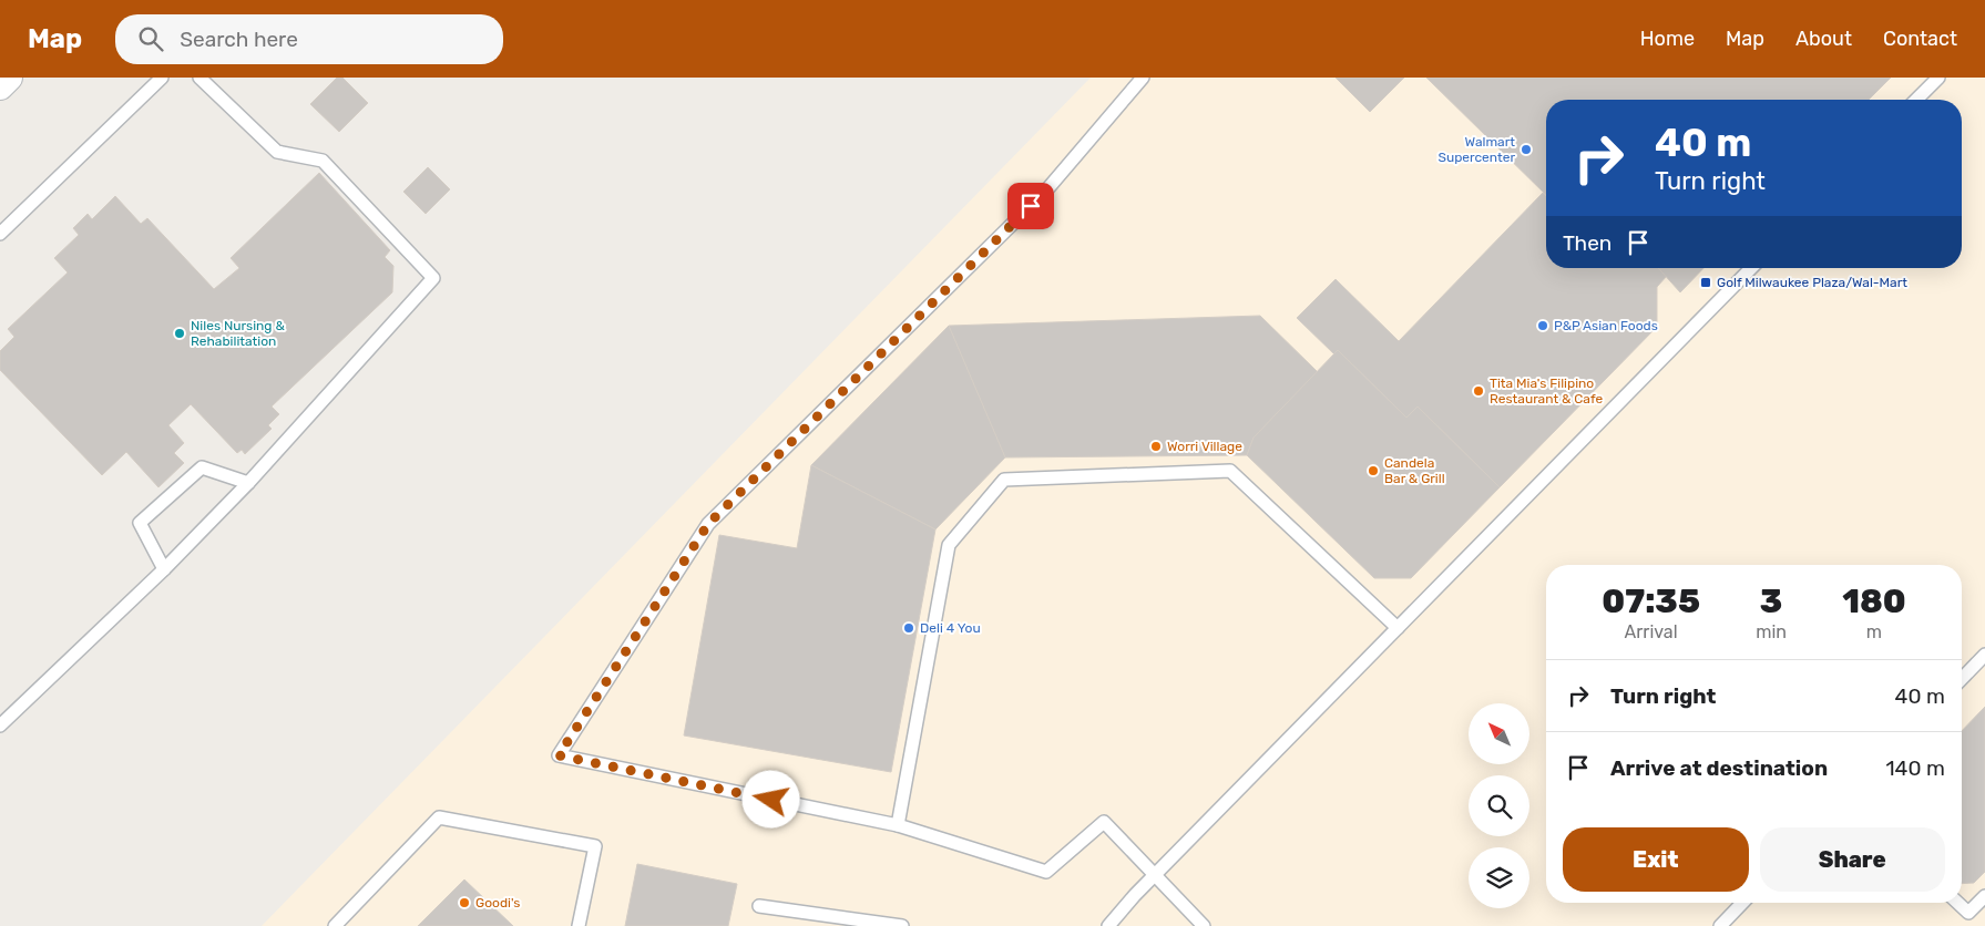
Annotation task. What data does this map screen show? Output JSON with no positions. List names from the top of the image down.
{
  "places": {
    "other": [
      "Walmart Supercenter",
      "P&P Asian Foods",
      "Niles Nursing & Rehabilitation",
      "Tita Mia's Filipino Restaurant & Cafe",
      "Worri Village",
      "Candela Bar & Grill",
      "Deli 4 You",
      "Goodi's"
    ],
    "transit": ["Golf Milwaukee Plaza/Wal-Mart"]
  },
  "north": "top left",
  "page": {
    "header": "Map",
    "search": "Search here",
    "nav": [
      "Home",
      "Map",
      "About",
      "Contact"
    ],
    "turn": ["40 m", "Turn right"],
    "then": "Then",
    "eta": [
      "07:35",
      "Arrival",
      "3",
      "min",
      "180",
      "m"
    ],
    "list": [
      {
        "name": "Turn right",
        "value": "40 m"
      },
      {
        "name": "Arrive at destination",
        "value": "140 m"
      }
    ],
    "buttons": ["Exit", "Share"]
  }
}
